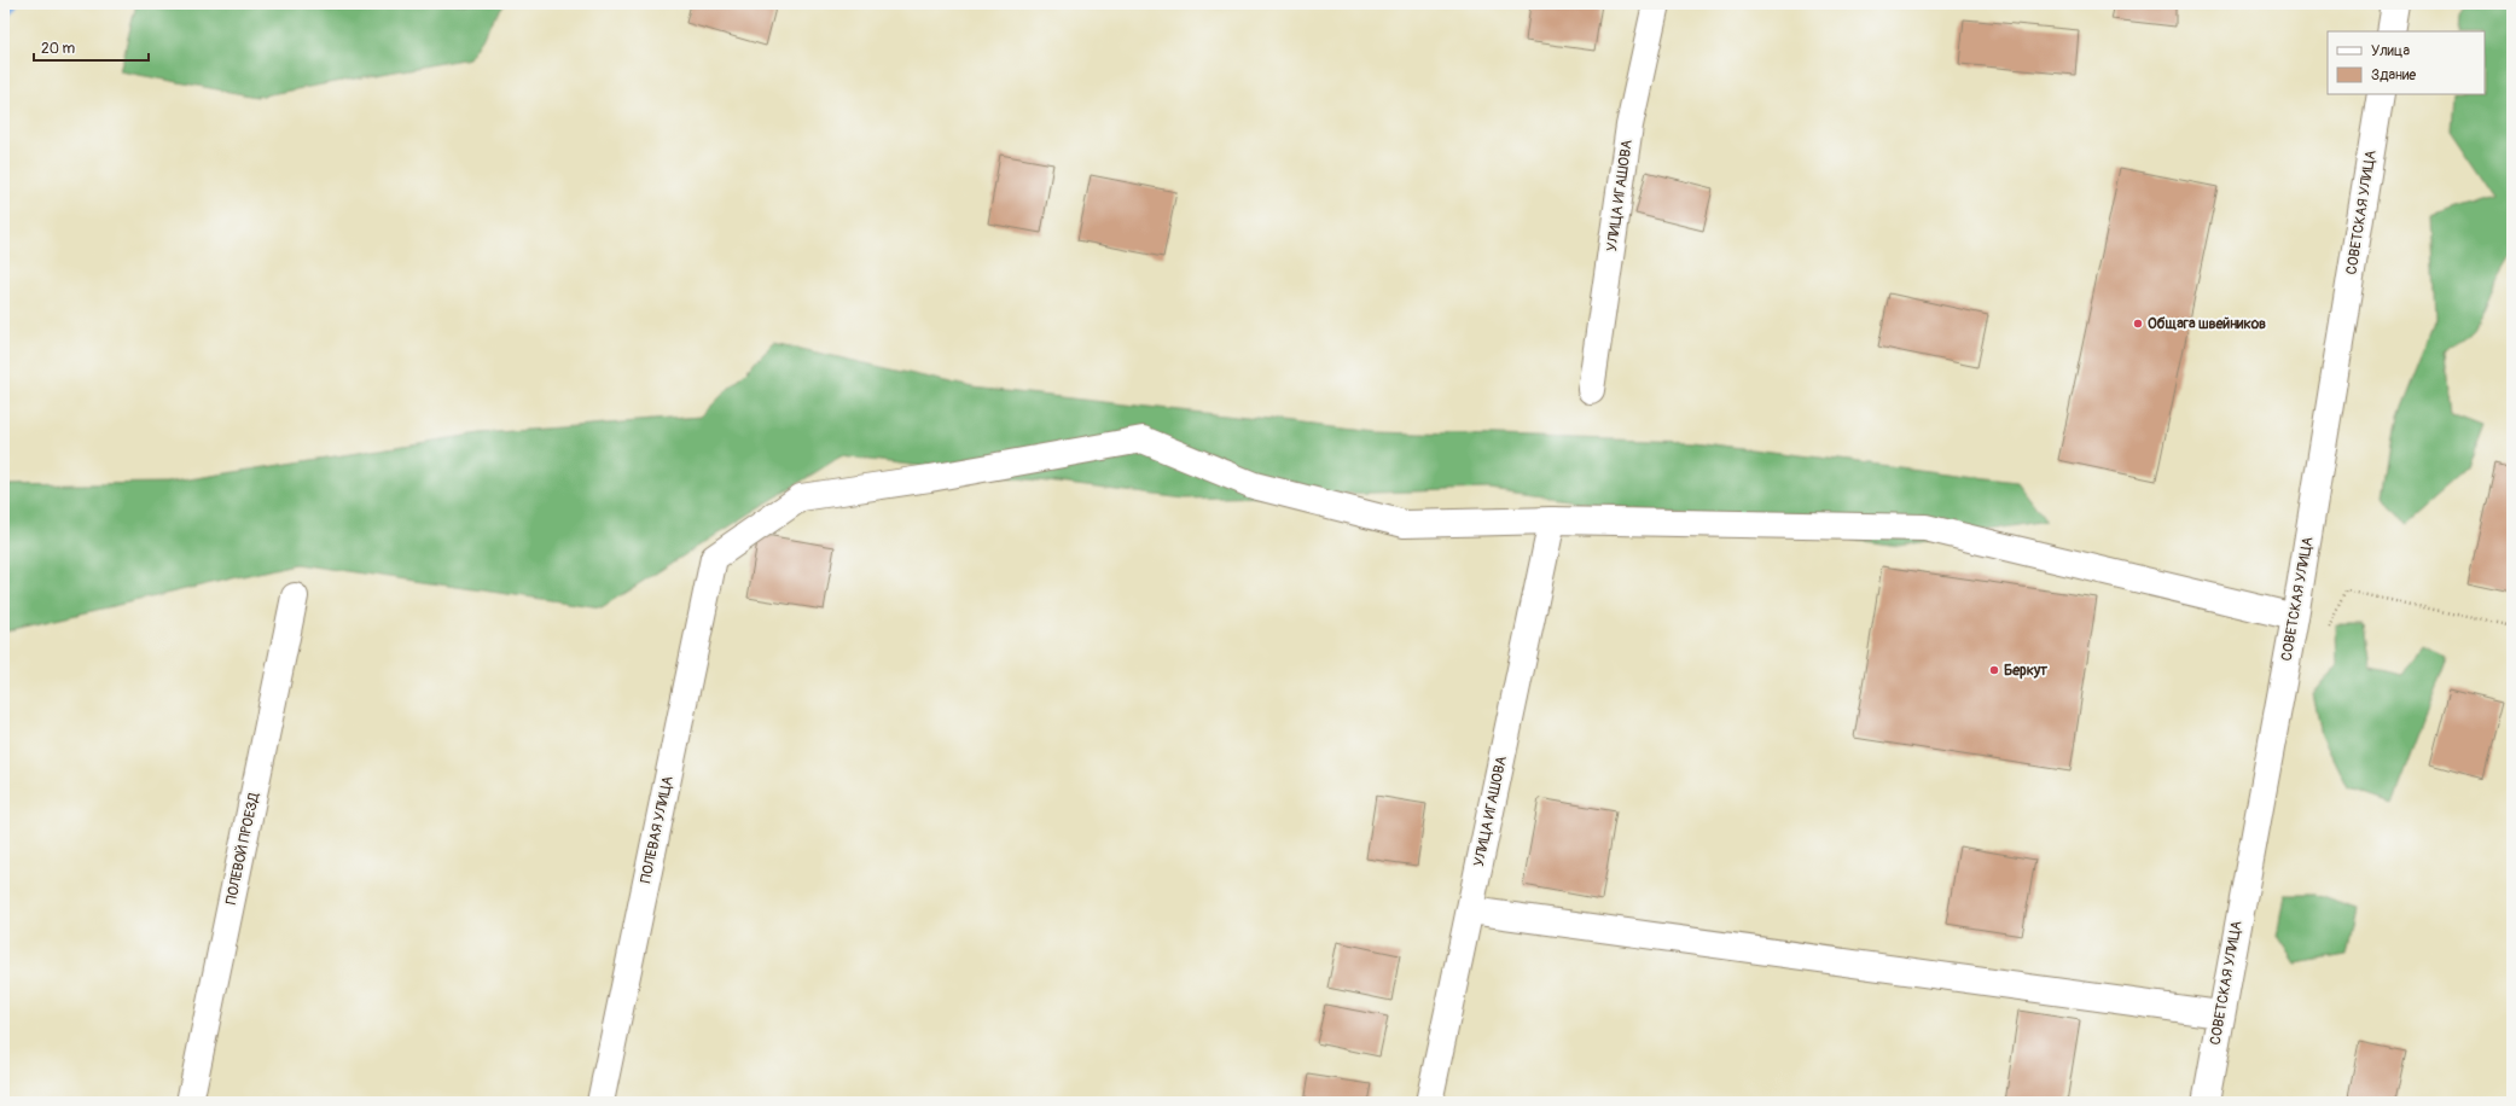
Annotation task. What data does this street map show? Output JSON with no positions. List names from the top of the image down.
{
  "streets": {
    "street": [
      "УЛИЦА ИГАШОВА",
      "СОВЕТСКАЯ УЛИЦА",
      "ПОЛЕВАЯ УЛИЦА",
      "ПОЛЕВОЙ ПРОЕЗД"
    ]
  },
  "crossings": [
    ["УЛИЦА ИГАШОВА", "ПОЛЕВАЯ УЛИЦА"]
  ],
  "places": ["Общага швейников", "Беркут"],
  "legend": ["Улица", "Здание"],
  "scale_bar": "20 m"
}
